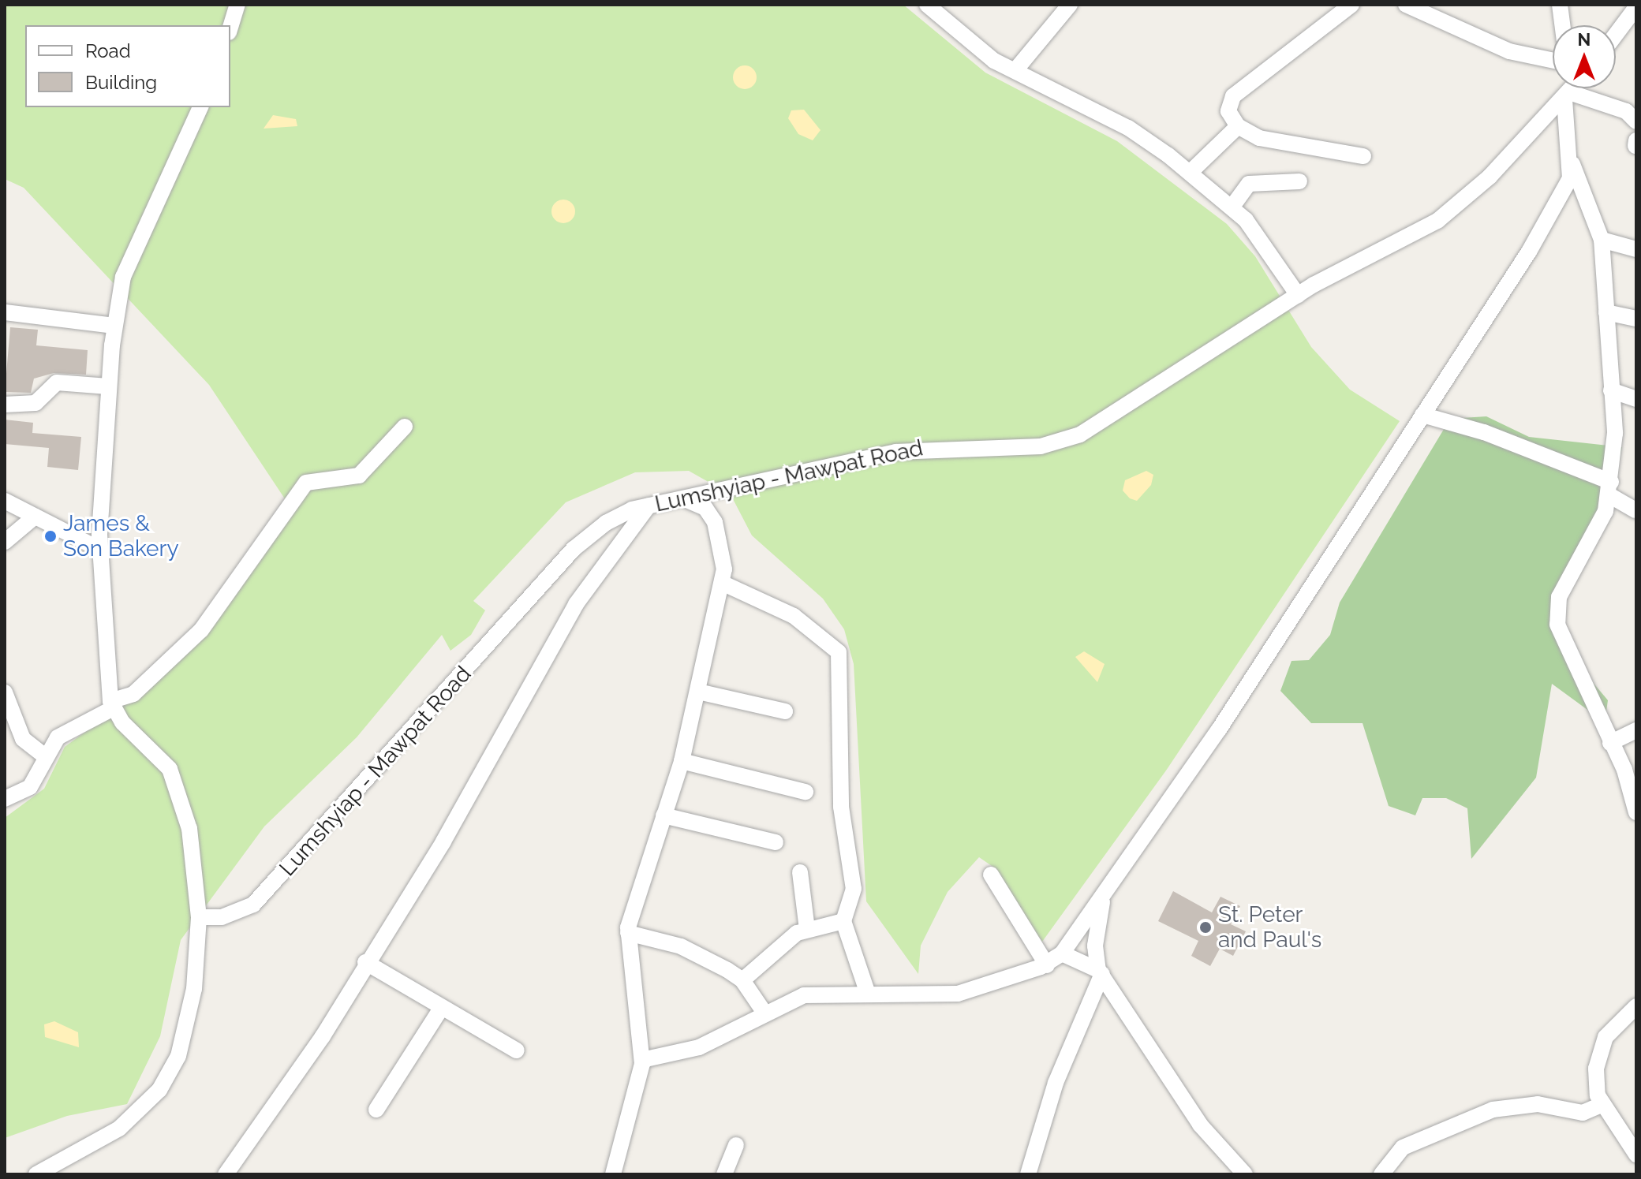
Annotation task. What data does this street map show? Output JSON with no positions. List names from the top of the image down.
{
  "streets": {
    "street": ["Lumshyiap - Mawpat Road"]
  },
  "places": ["James & Son Bakery", "St. Peter and Paul's"],
  "legend": ["Road", "Building"],
  "north": "top"
}
